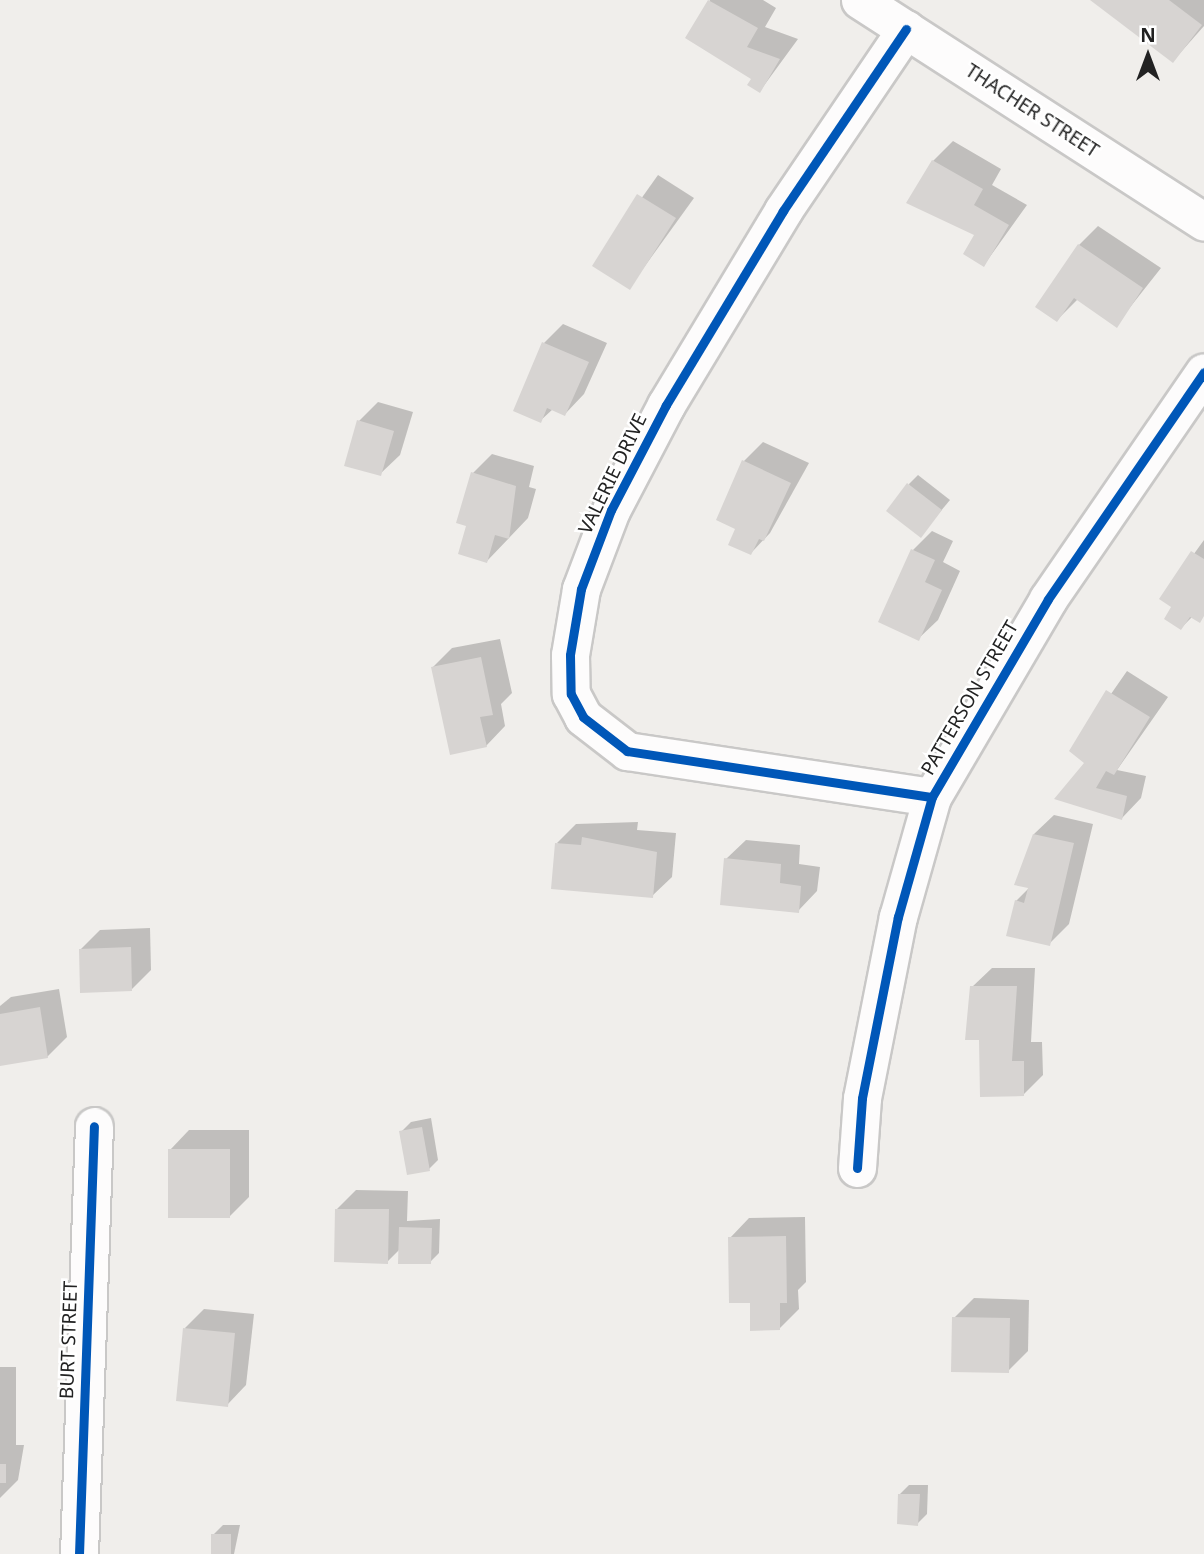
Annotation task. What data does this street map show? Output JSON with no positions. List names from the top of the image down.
{
  "streets": {
    "street": [
      "THACHER STREET",
      "VALERIE DRIVE",
      "PATTERSON STREET",
      "BURT STREET"
    ]
  },
  "crossings": [
    ["THACHER STREET", "VALERIE DRIVE"],
    ["VALERIE DRIVE", "PATTERSON STREET"]
  ],
  "north": "top"
}
